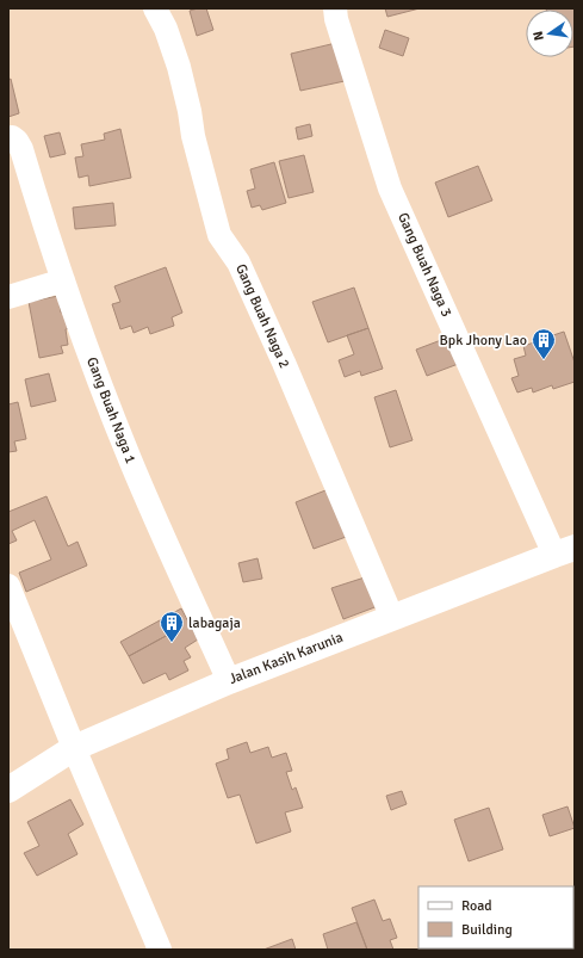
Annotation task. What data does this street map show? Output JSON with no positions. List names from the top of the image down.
{
  "streets": {
    "street": [
      "Gang Buah Naga 3",
      "Gang Buah Naga 2",
      "Gang Buah Naga 1",
      "Jalan Kasih Karunia"
    ]
  },
  "crossings": [
    ["Gang Buah Naga 3", "Jalan Kasih Karunia"],
    ["Gang Buah Naga 2", "Jalan Kasih Karunia"],
    ["Gang Buah Naga 1", "Jalan Kasih Karunia"]
  ],
  "places": {
    "building": ["Bpk Jhony Lao", "labagaja"]
  },
  "legend": ["Road", "Building"],
  "north": "left"
}
